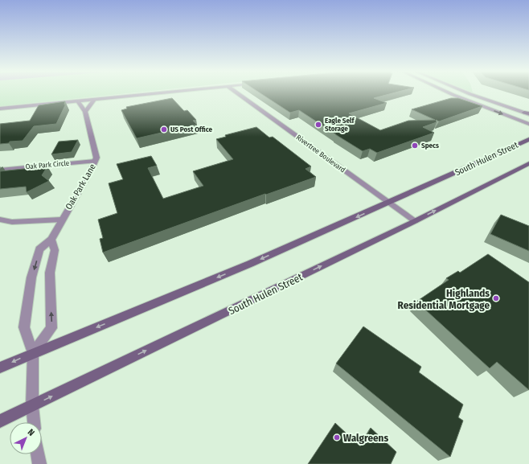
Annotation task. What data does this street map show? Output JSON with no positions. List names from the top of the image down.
{
  "streets": {
    "main road": ["South Hulen Street"],
    "street": ["Rivertree Boulevard", "Oak Park Circle", "Oak Park Lane"]
  },
  "crossings": [
    ["Rivertree Boulevard", "South Hulen Street"],
    ["South Hulen Street", "Oak Park Lane"],
    ["Oak Park Circle", "Oak Park Lane"]
  ],
  "places": [
    "Eagle Self Storage",
    "US Post Office",
    "Specs",
    "Highlands Residential Mortgage",
    "Walgreens"
  ],
  "north": "top right"
}
